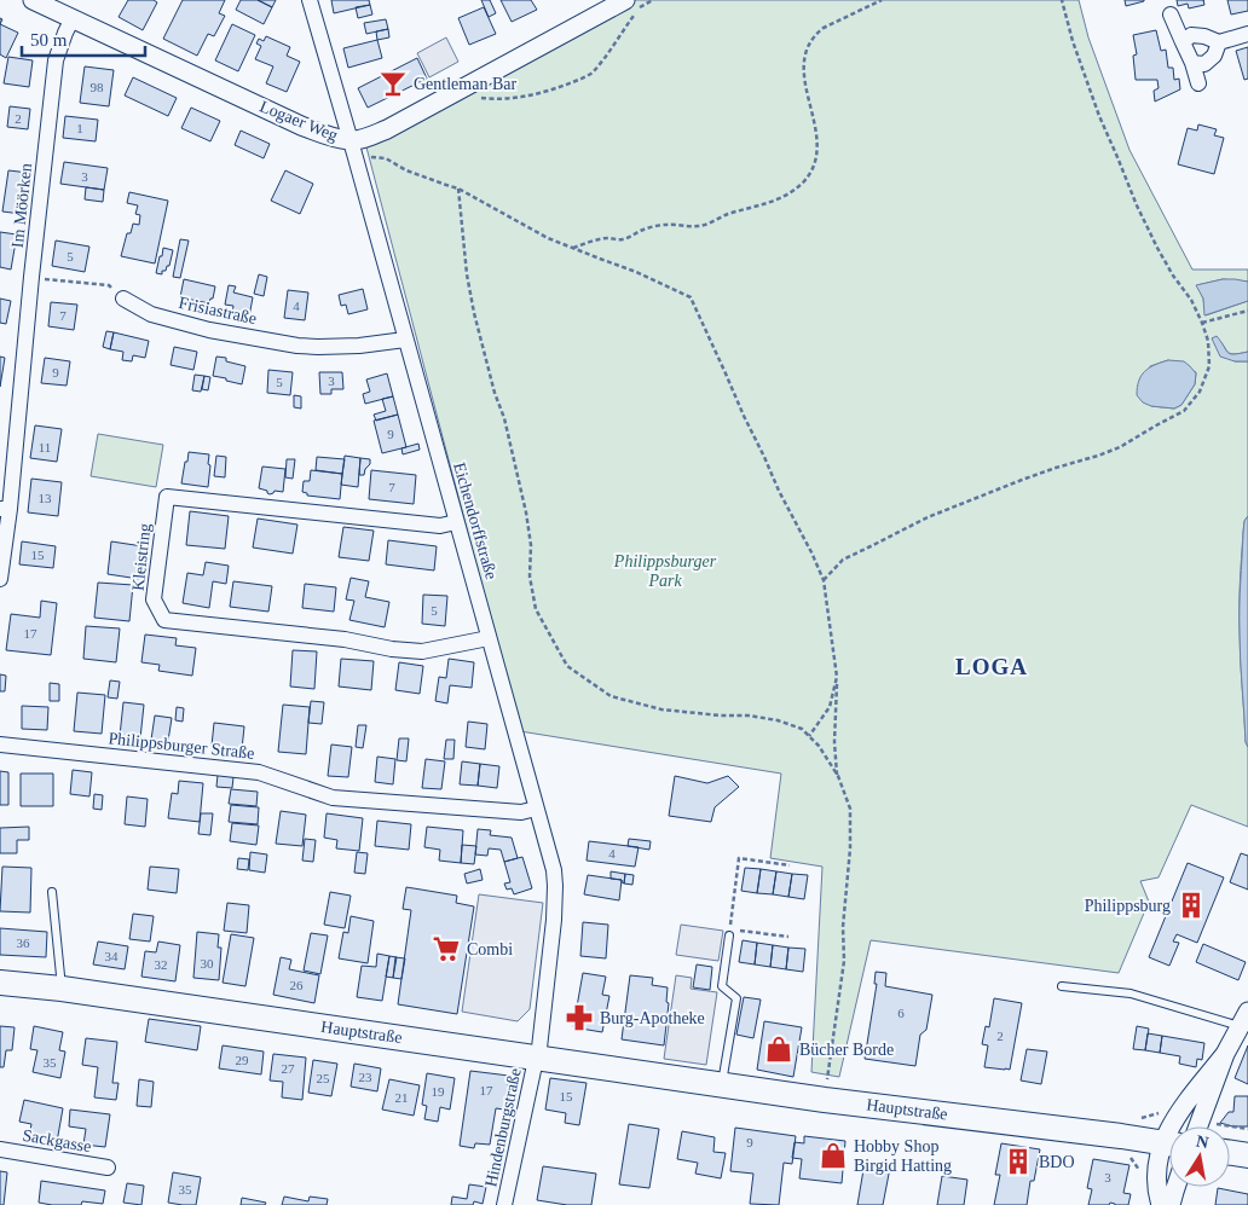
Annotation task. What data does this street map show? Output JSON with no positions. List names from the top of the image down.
{
  "streets": {
    "main road": ["Hauptstraße"],
    "street": [
      "Logaer Weg",
      "Im Möörken",
      "Frisiastraße",
      "Eichendorffstraße",
      "Kleistring",
      "Philippsburger Straße",
      "Hindenburgstraße",
      "Sackgasse"
    ]
  },
  "crossings": [
    ["Logaer Weg", "Im Möörken"],
    ["Logaer Weg", "Eichendorffstraße"],
    ["Frisiastraße", "Eichendorffstraße"],
    ["Eichendorffstraße", "Kleistring"],
    ["Eichendorffstraße", "Philippsburger Straße"],
    ["Eichendorffstraße", "Hauptstraße"],
    ["Eichendorffstraße", "Hindenburgstraße"],
    ["Hauptstraße", "Hindenburgstraße"]
  ],
  "districts": ["LOGA"],
  "parks": ["Philippsburger Park"],
  "places": {
    "bar": ["Gentleman Bar"],
    "building": ["Philippsburg", "BDO"],
    "supermarket": ["Combi"],
    "pharmacy": ["Burg-Apotheke"],
    "shop": ["Bücher Borde", "Hobby Shop Birgid Hatting"]
  },
  "house_numbers": [
    "98",
    "2",
    "1",
    "3",
    "5",
    "4",
    "7",
    "9",
    "3",
    "5",
    "9",
    "11",
    "7",
    "13",
    "15",
    "5",
    "17",
    "4",
    "36",
    "34",
    "30",
    "32",
    "26",
    "6",
    "2",
    "29",
    "35",
    "27",
    "23",
    "25",
    "17",
    "19",
    "15",
    "21",
    "9",
    "3",
    "35"
  ],
  "scale_bar": "50 m",
  "north": "top"
}
